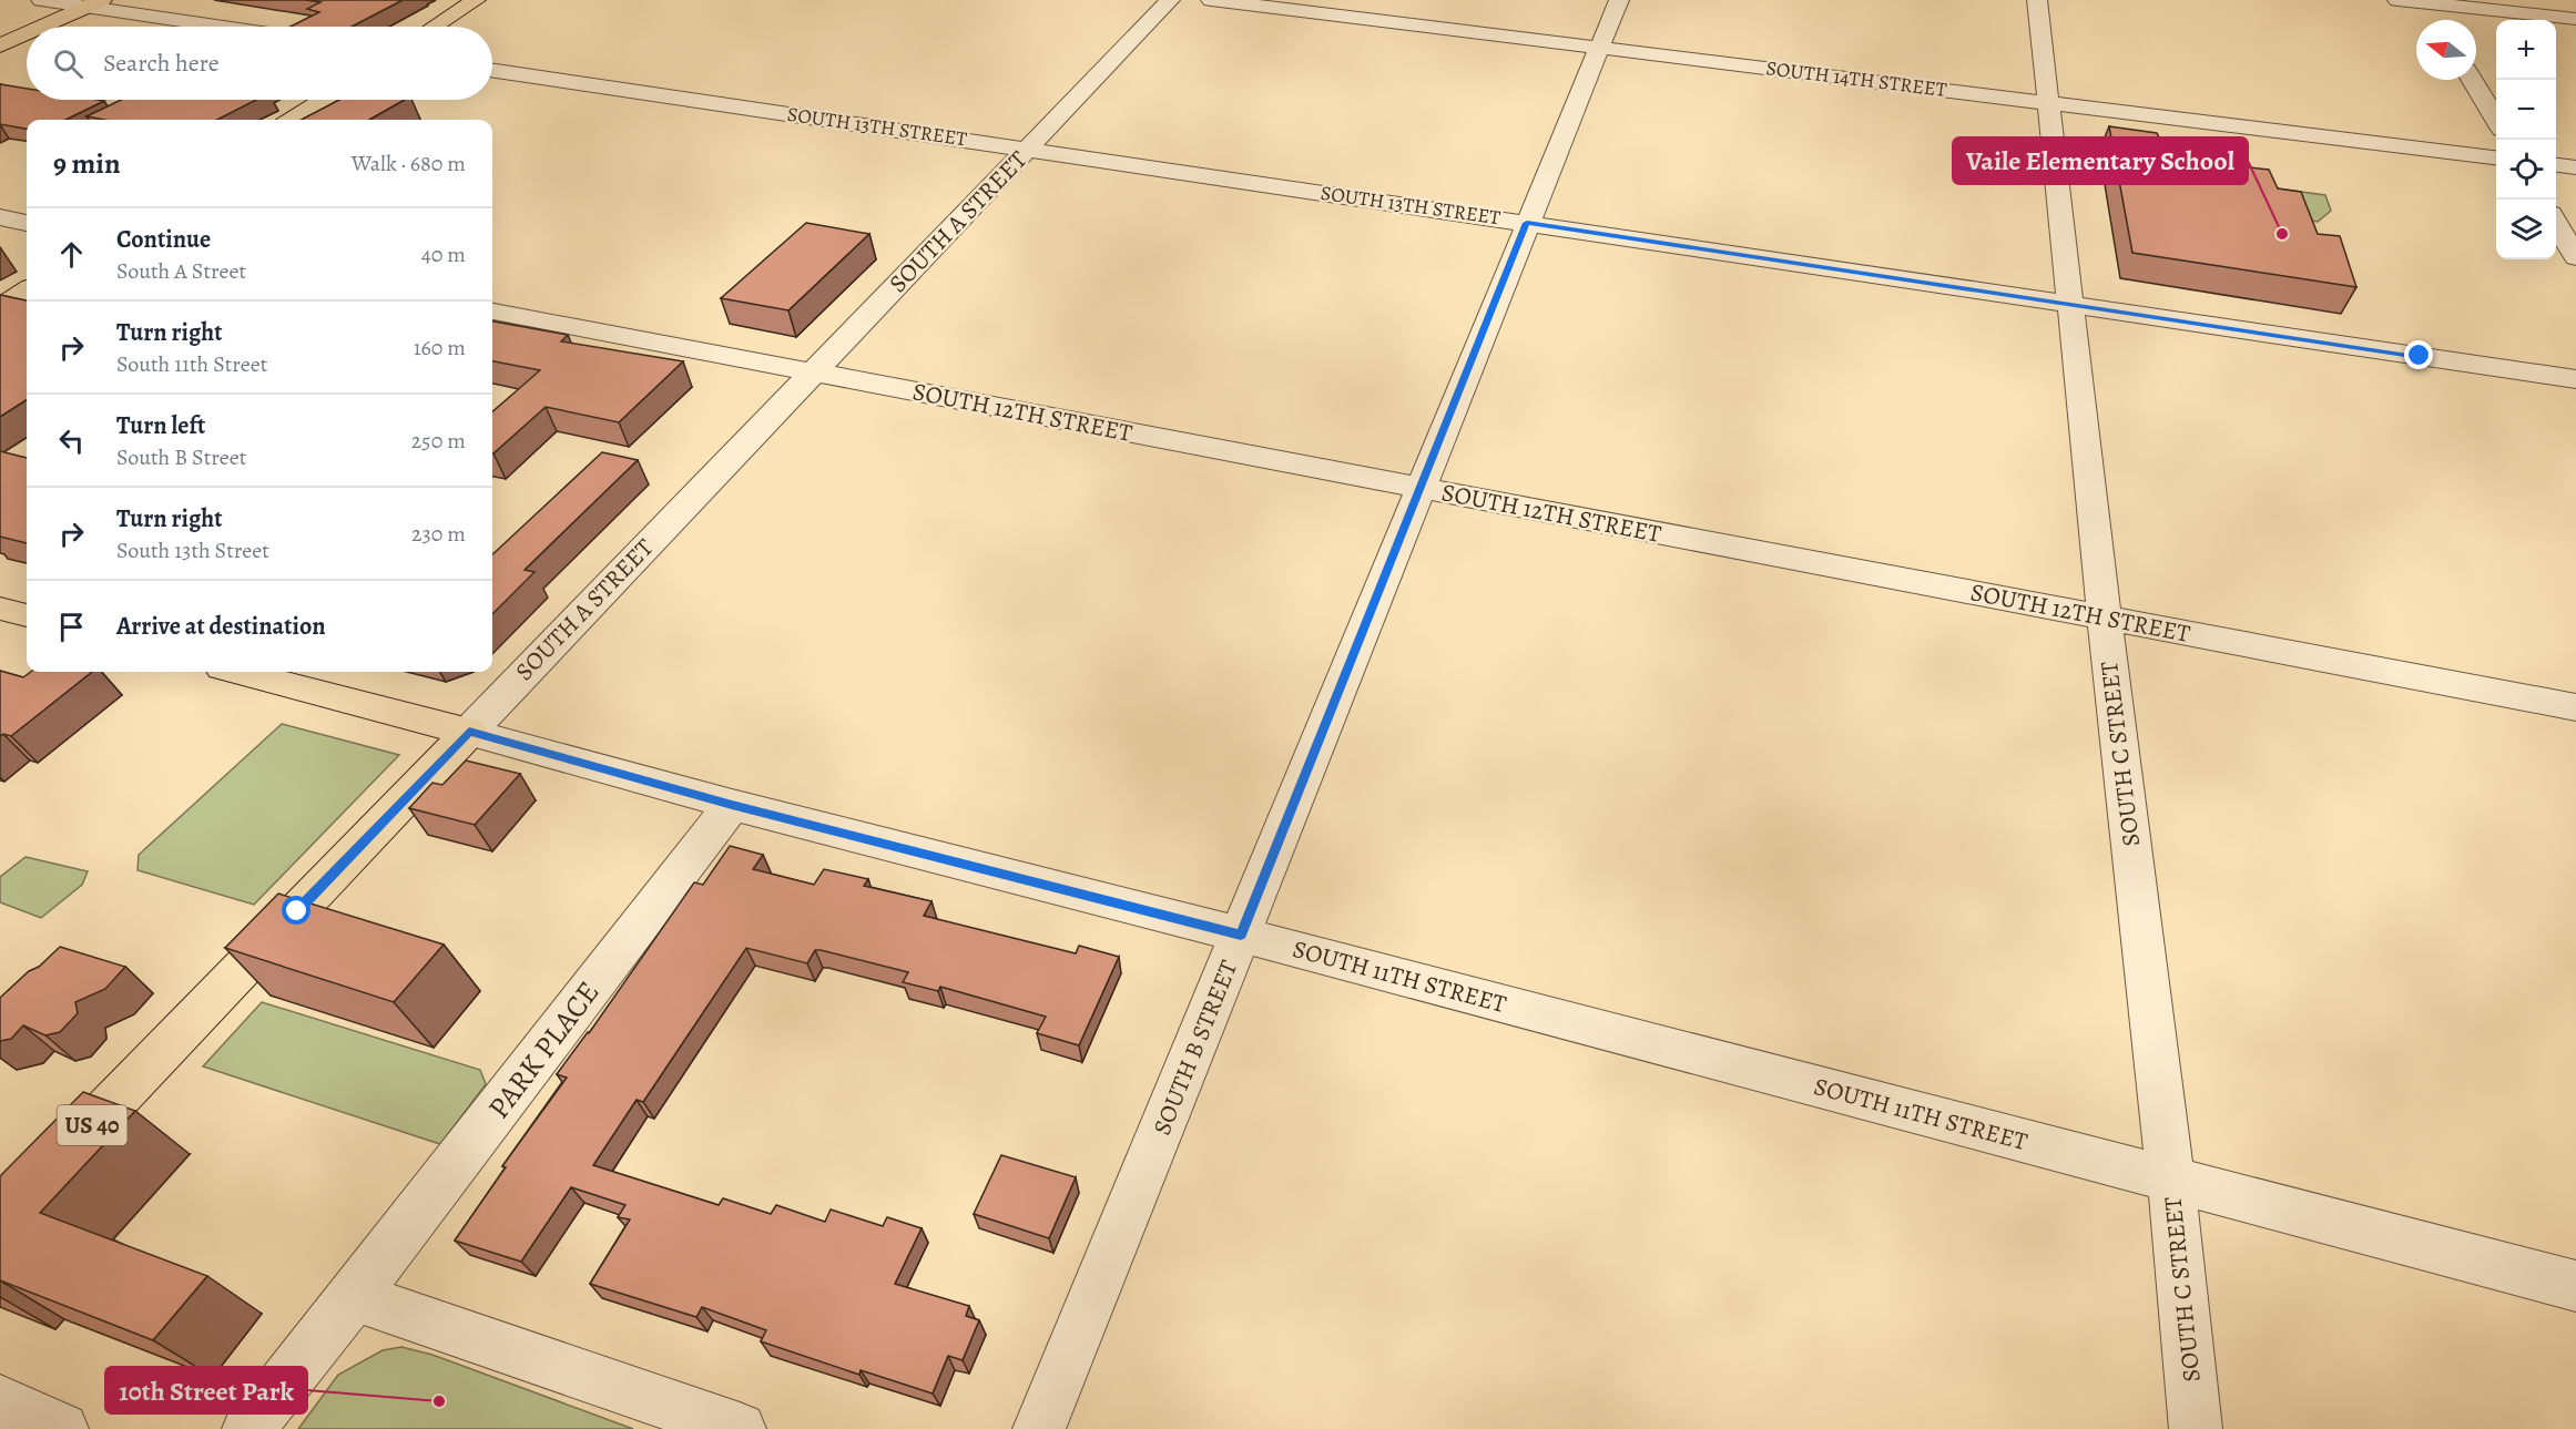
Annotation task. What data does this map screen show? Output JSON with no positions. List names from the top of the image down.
{
  "streets": {
    "main road": ["SOUTH A STREET", "SOUTH 11TH STREET", "US 40"],
    "street": [
      "SOUTH 14TH STREET",
      "SOUTH 13TH STREET",
      "SOUTH 12TH STREET",
      "SOUTH C STREET",
      "SOUTH B STREET",
      "PARK PLACE"
    ]
  },
  "crossings": [
    ["SOUTH 14TH STREET", "SOUTH C STREET"],
    ["SOUTH 14TH STREET", "SOUTH B STREET"],
    ["SOUTH 13TH STREET", "SOUTH A STREET"],
    ["SOUTH 13TH STREET", "SOUTH C STREET"],
    ["SOUTH 13TH STREET", "SOUTH B STREET"],
    ["SOUTH A STREET", "SOUTH 12TH STREET"],
    ["SOUTH A STREET", "SOUTH 11TH STREET"],
    ["SOUTH 12TH STREET", "SOUTH C STREET"],
    ["SOUTH 12TH STREET", "SOUTH B STREET"],
    ["SOUTH C STREET", "SOUTH 11TH STREET"],
    ["SOUTH 11TH STREET", "SOUTH B STREET"],
    ["SOUTH 11TH STREET", "PARK PLACE"]
  ],
  "places": ["Vaile Elementary School", "10th Street Park"],
  "north": "left",
  "page": {
    "map_buttons": ["+", "−"],
    "search": "Search here",
    "heading": ["9 min", "Walk · 680 m"],
    "list": [
      ["Continue", "South A Street", "40 m"],
      ["Turn right", "South 11th Street", "160 m"],
      ["Turn left", "South B Street", "250 m"],
      ["Turn right", "South 13th Street", "230 m"],
      "Arrive at destination"
    ]
  }
}
